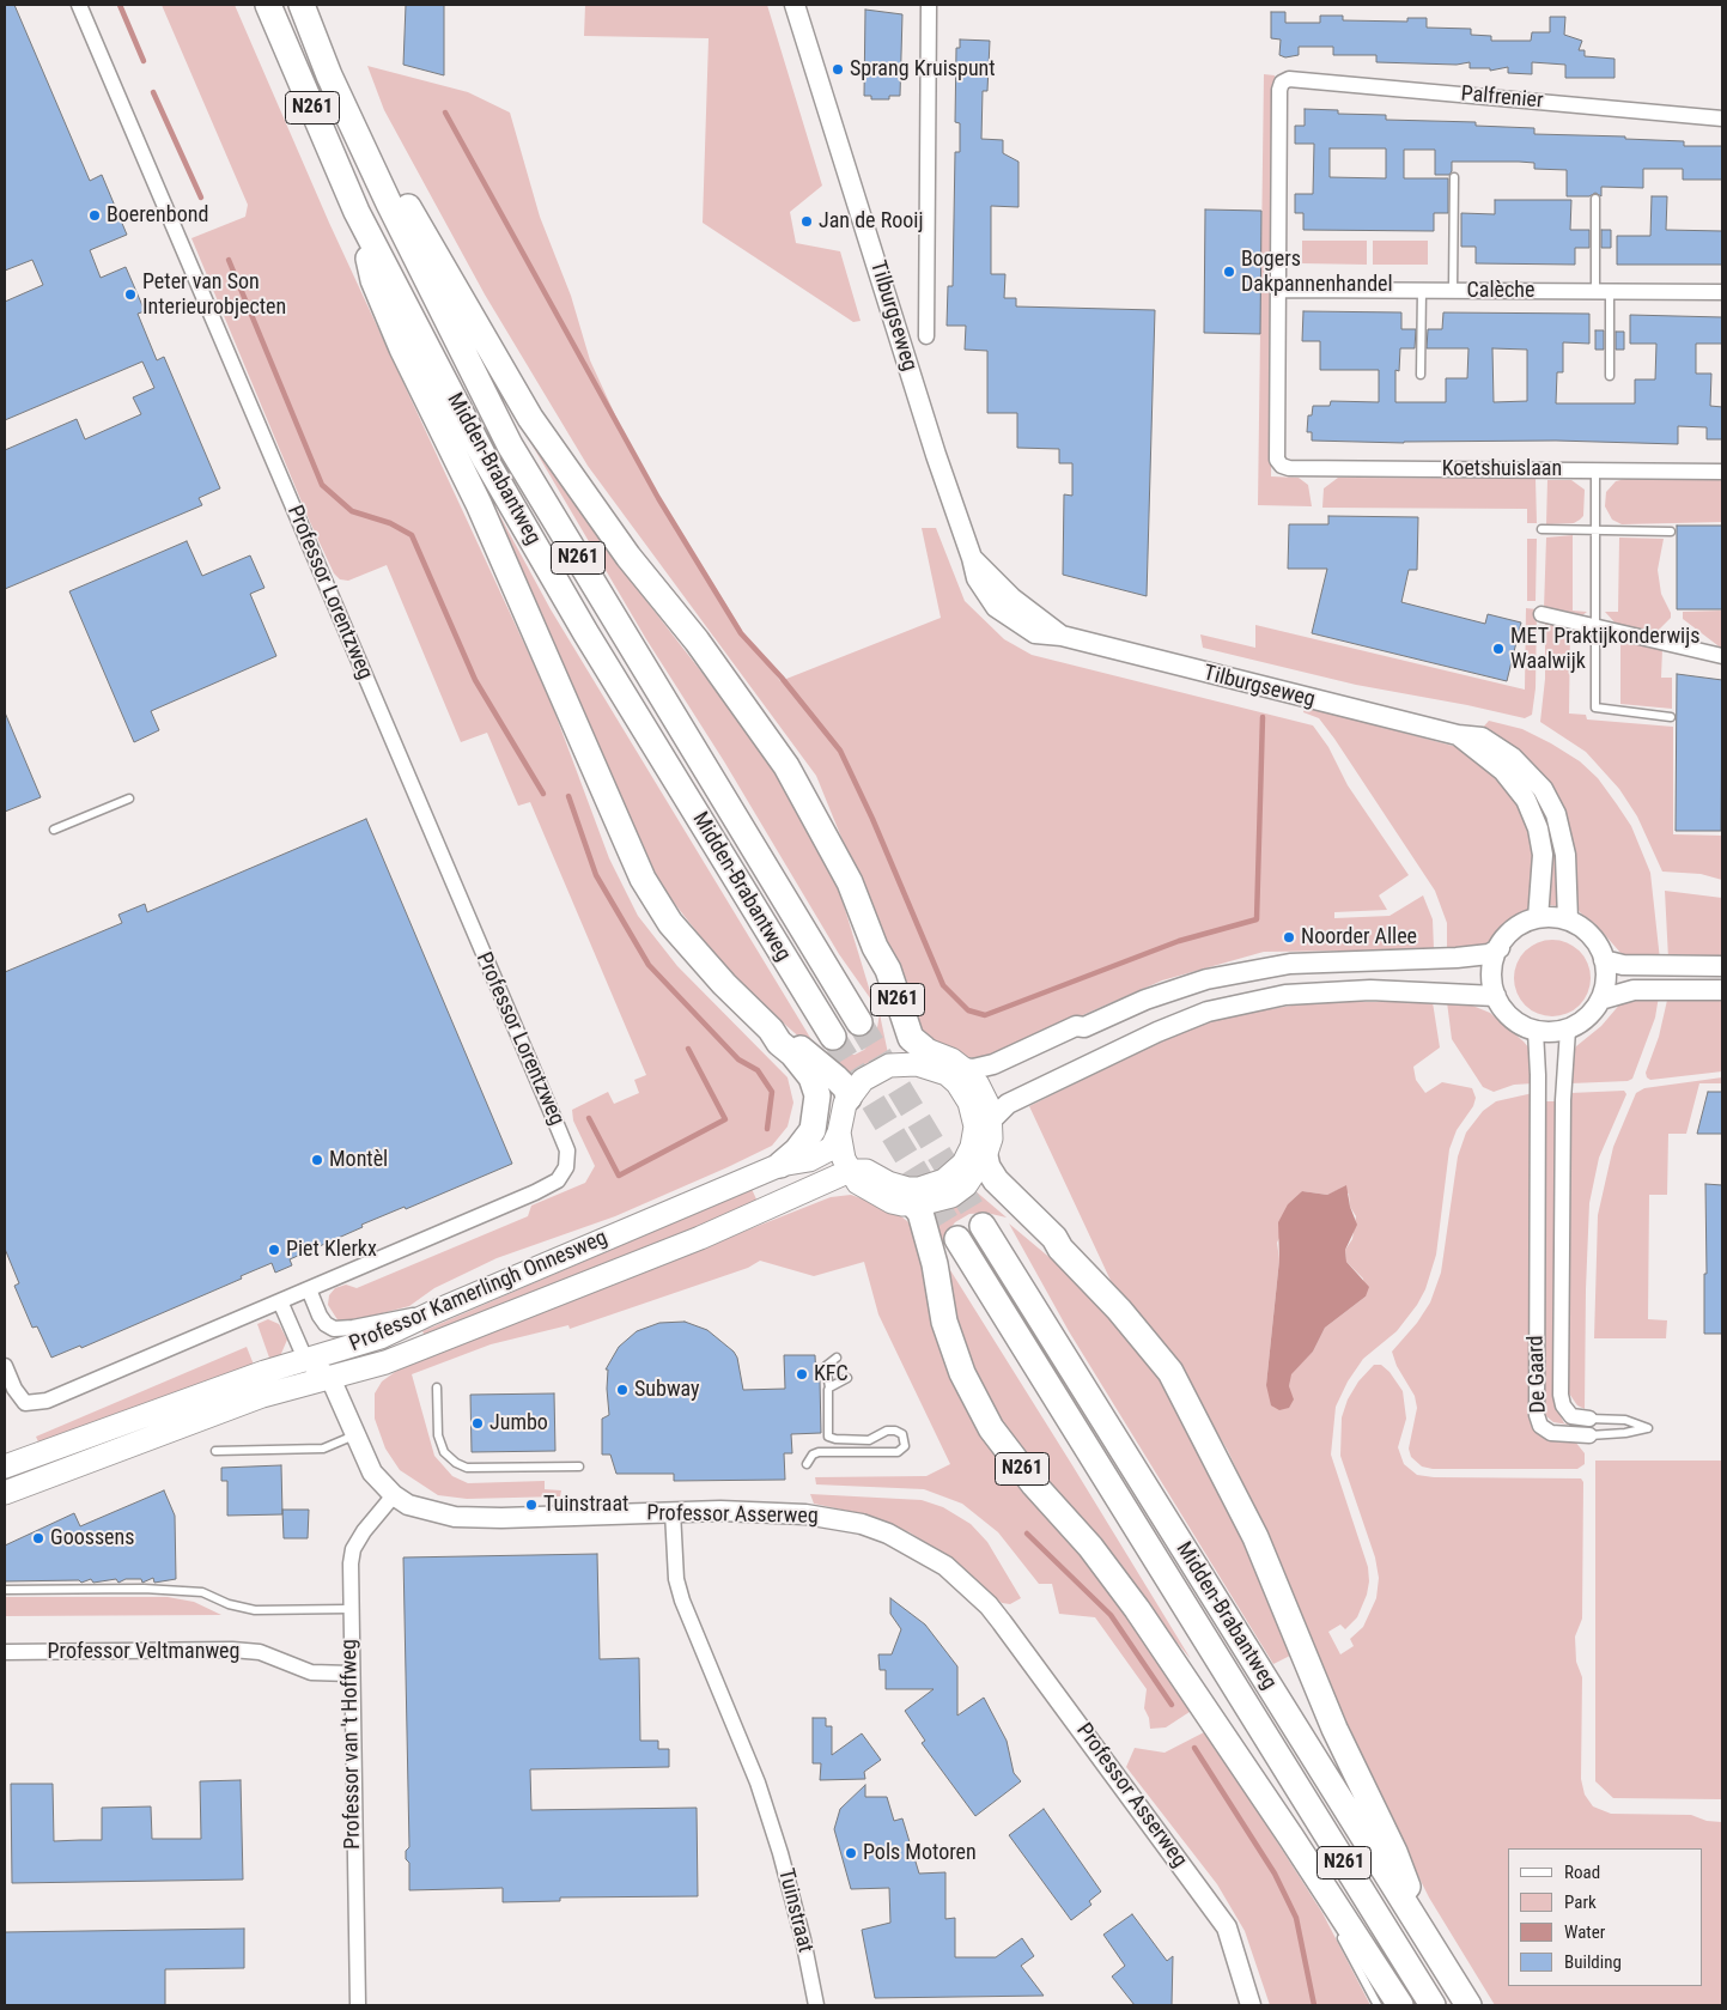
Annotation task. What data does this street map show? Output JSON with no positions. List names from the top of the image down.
{
  "streets": {
    "highway": ["N261", "Midden-Brabantweg"],
    "main road": ["Professor Kamerlingh Onnesweg"],
    "street": [
      "Palfrenier",
      "Calèche",
      "Tilburgseweg",
      "Koetshuislaan",
      "Professor Lorentzweg",
      "De Gaard",
      "Professor Asserweg",
      "Professor Veltmanweg",
      "Professor van 't Hoffweg",
      "Tuinstraat"
    ]
  },
  "crossings": [
    ["Palfrenier", "Calèche"],
    ["Palfrenier", "Koetshuislaan"],
    ["N261", "Midden-Brabantweg"],
    ["N261", "Professor Kamerlingh Onnesweg"],
    ["Calèche", "Koetshuislaan"],
    ["Tilburgseweg", "De Gaard"],
    ["Professor Kamerlingh Onnesweg", "Professor Asserweg"],
    ["Professor Asserweg", "Professor van 't Hoffweg"],
    ["Professor Asserweg", "Tuinstraat"],
    ["Professor Veltmanweg", "Professor van 't Hoffweg"]
  ],
  "places": [
    "Sprang Kruispunt",
    "Boerenbond",
    "Jan de Rooij",
    "Bogers Dakpannenhandel",
    "Peter van Son Interieurobjecten",
    "MET Praktijkonderwijs Waalwijk",
    "Noorder Allee",
    "Montèl",
    "Piet Klerkx",
    "KFC",
    "Subway",
    "Jumbo",
    "Tuinstraat",
    "Goossens",
    "Pols Motoren"
  ],
  "legend": [
    "Road",
    "Park",
    "Water",
    "Building"
  ]
}
